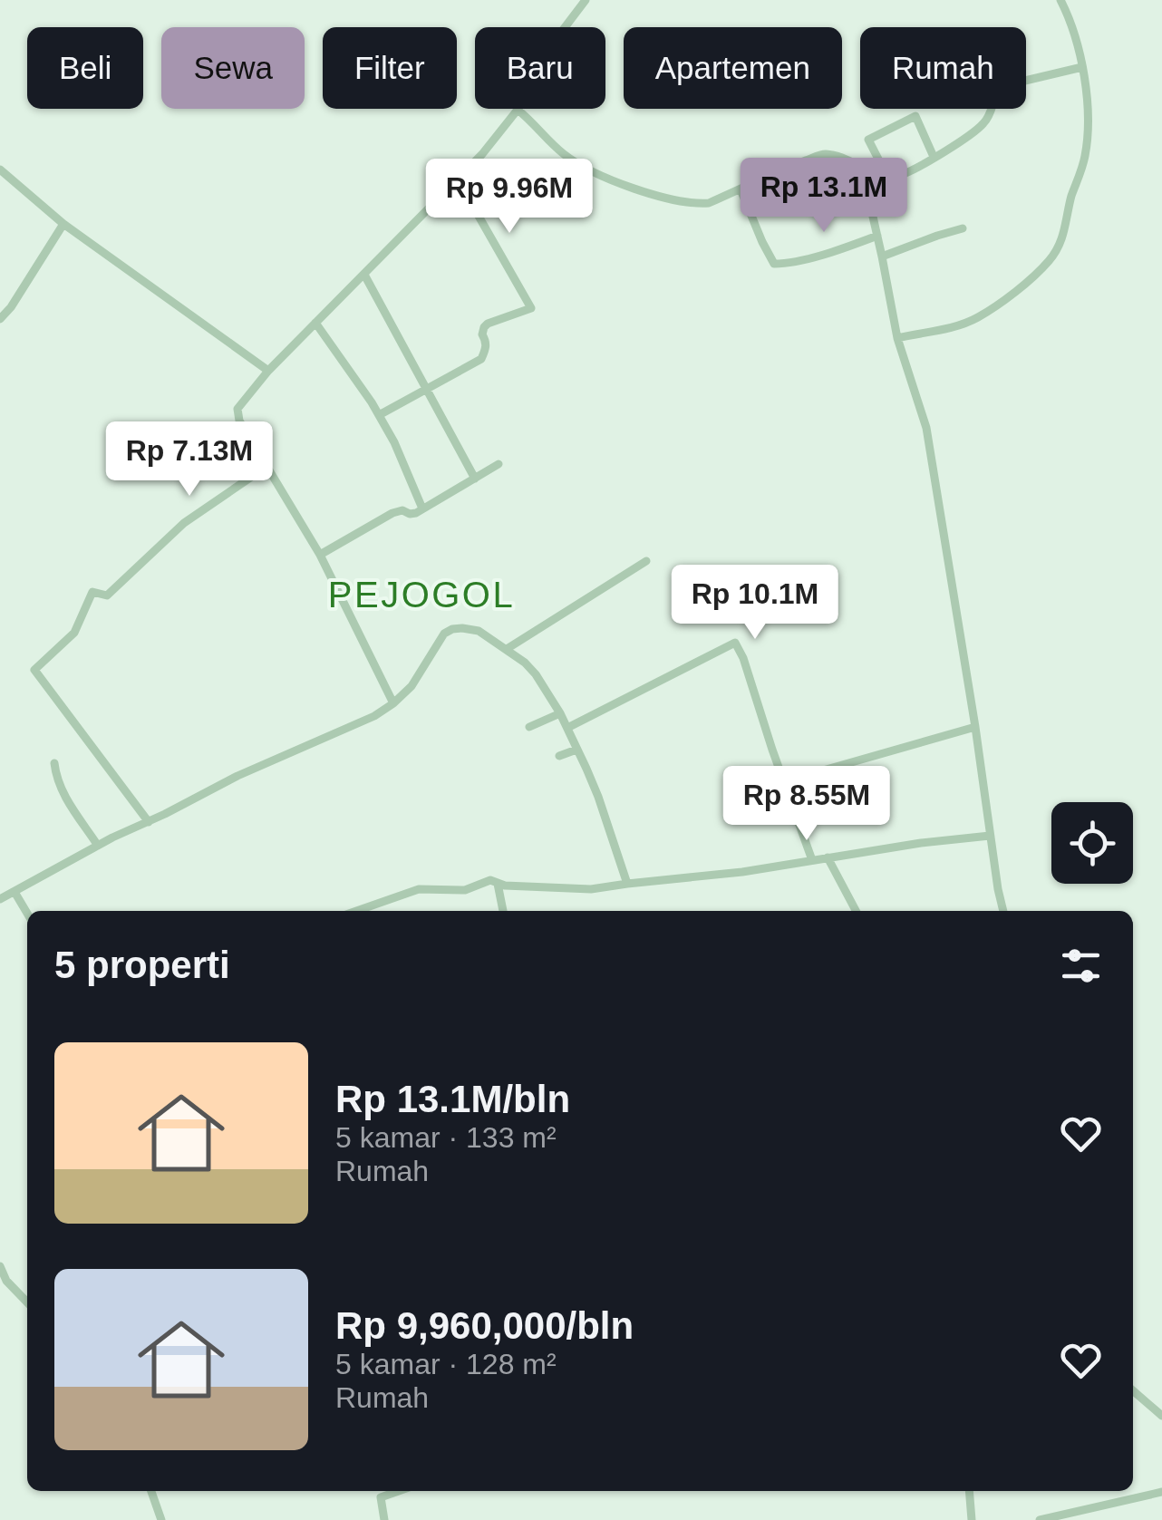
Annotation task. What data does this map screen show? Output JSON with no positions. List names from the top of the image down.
{
  "districts": ["PEJOGOL"],
  "page": {
    "chip": [
      "Beli",
      "Sewa",
      "Filter",
      "Baru",
      "Apartemen",
      "Rumah"
    ],
    "price": [
      "Rp 13.1M",
      "Rp 9.96M",
      "Rp 7.13M",
      "Rp 10.1M",
      "Rp 8.55M"
    ],
    "heading": "5 properti",
    "list": [
      {
        "name": "Rp 13.1M/bln",
        "note": "5 kamar · 133 m² · Rumah"
      },
      {
        "name": "Rp 9,960,000/bln",
        "note": "5 kamar · 128 m² · Rumah"
      }
    ]
  }
}
